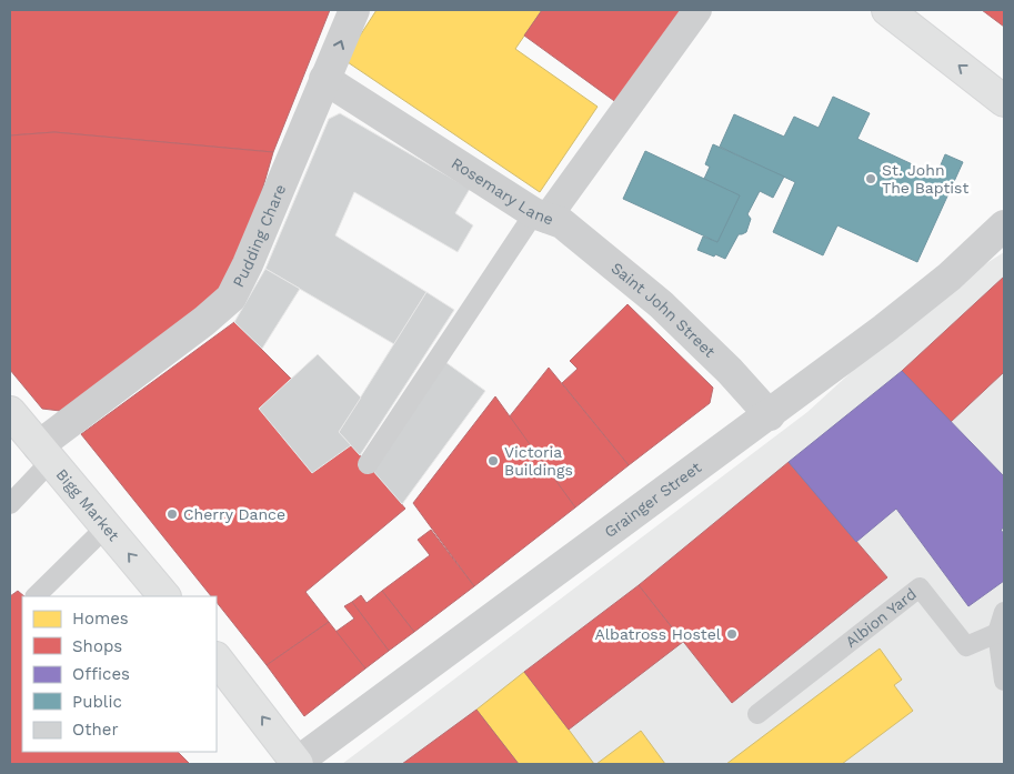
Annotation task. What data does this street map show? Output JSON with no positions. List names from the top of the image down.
{
  "streets": {
    "main road": ["Bigg Market"],
    "street": [
      "Rosemary Lane",
      "Pudding Chare",
      "Saint John Street",
      "Grainger Street"
    ],
    "lane": ["Albion Yard"]
  },
  "crossings": [
    ["Rosemary Lane", "Pudding Chare"],
    ["Rosemary Lane", "Saint John Street"],
    ["Pudding Chare", "Bigg Market"],
    ["Saint John Street", "Grainger Street"]
  ],
  "one_way": ["Bigg Market"],
  "places": [
    "St. John The Baptist",
    "Victoria Buildings",
    "Cherry Dance",
    "Albatross Hostel"
  ],
  "legend": [
    "Homes",
    "Shops",
    "Offices",
    "Public",
    "Other"
  ]
}
